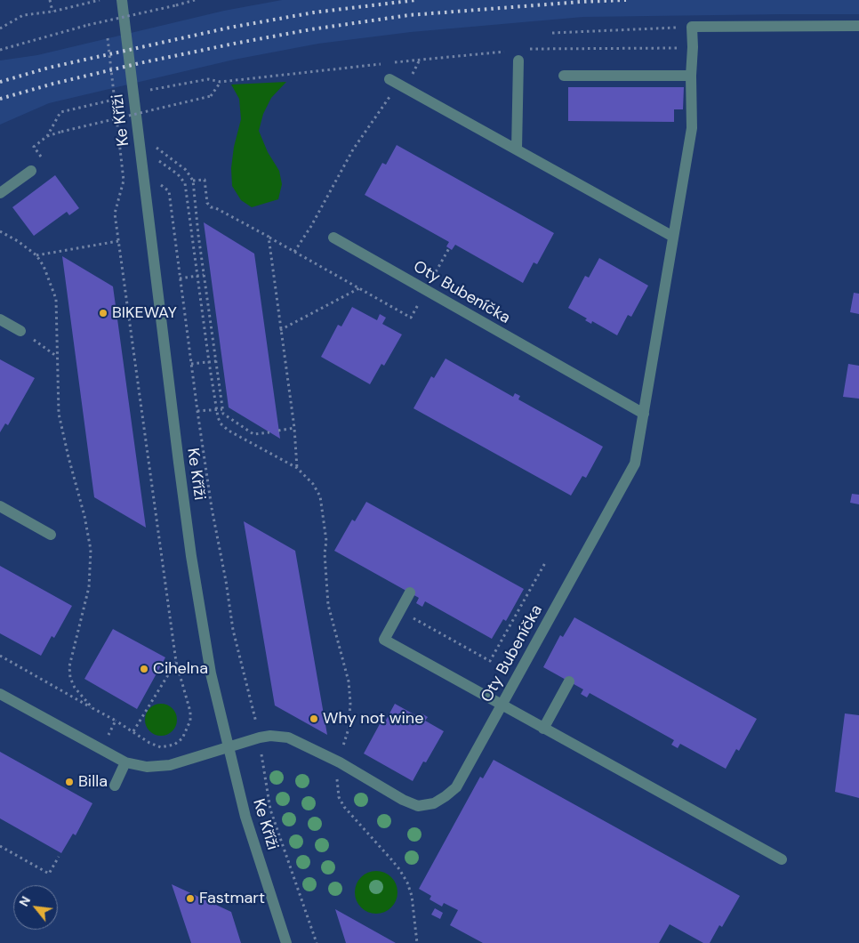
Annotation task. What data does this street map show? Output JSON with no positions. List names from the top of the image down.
{
  "streets": {
    "street": ["Ke Kříži", "Oty Bubeníčka"]
  },
  "crossings": [
    ["Ke Kříži", "Oty Bubeníčka"]
  ],
  "places": [
    "BIKEWAY",
    "Cihelna",
    "Why not wine",
    "Billa",
    "Fastmart"
  ],
  "north": "top left"
}
